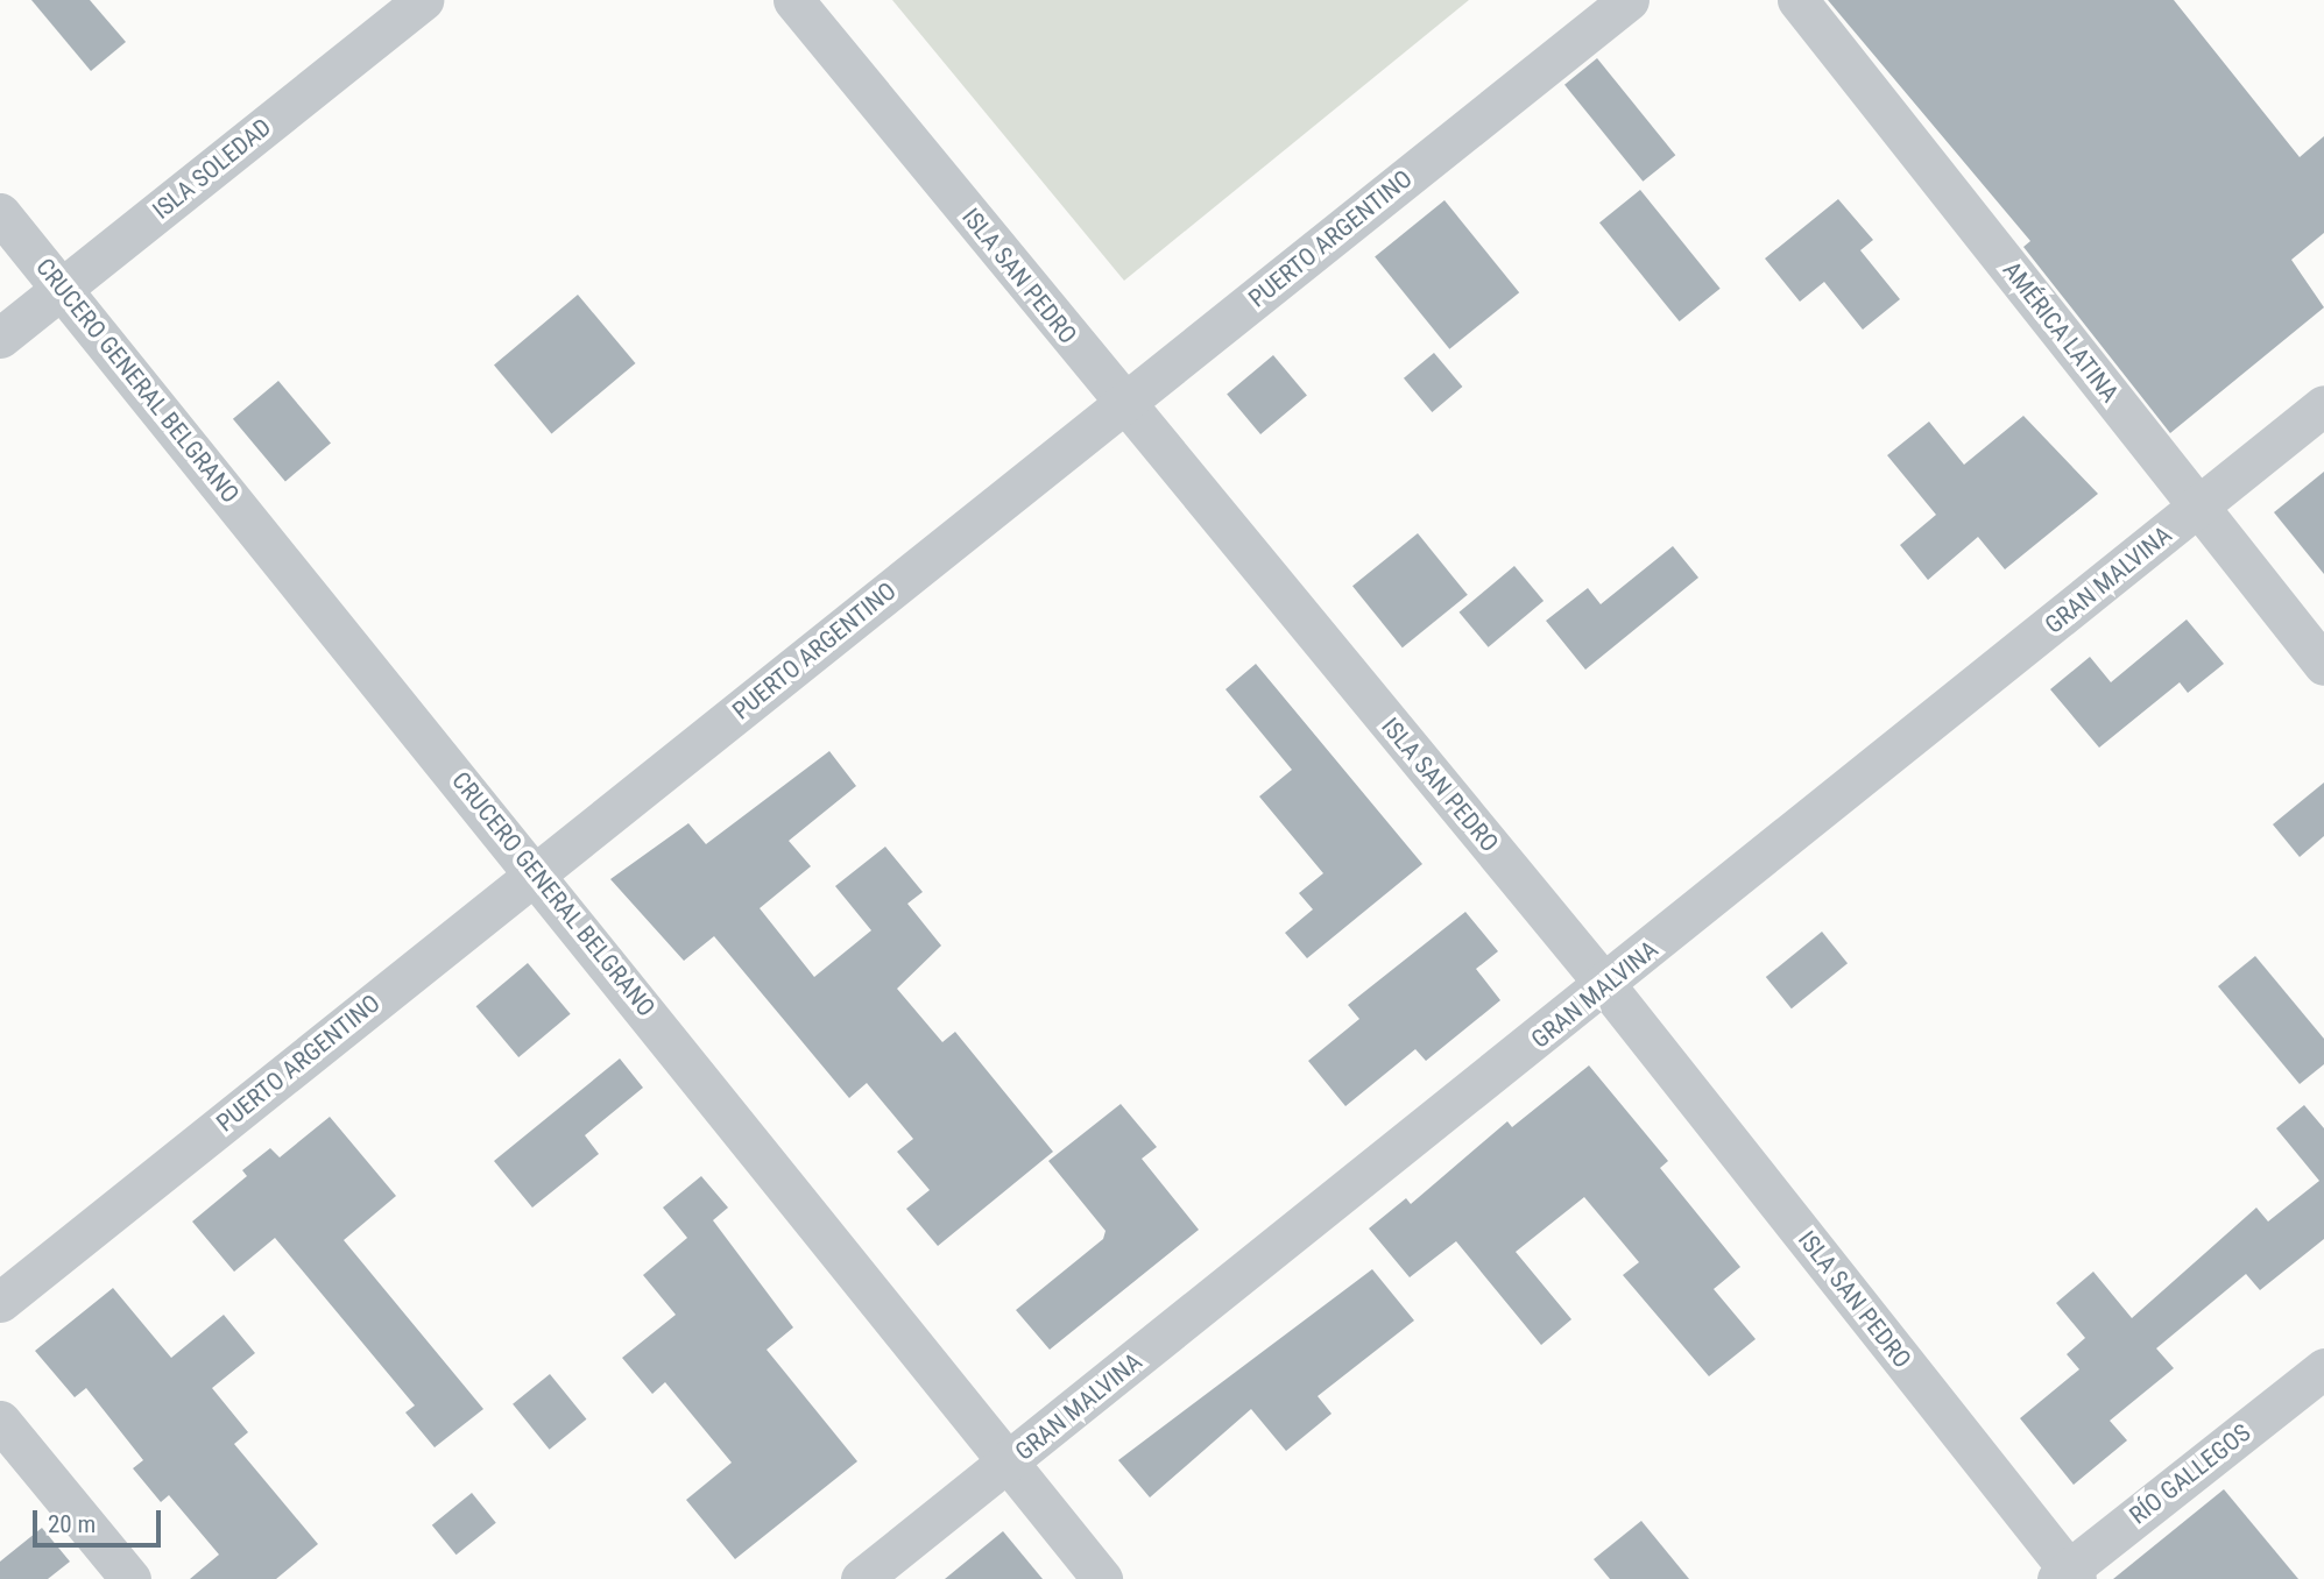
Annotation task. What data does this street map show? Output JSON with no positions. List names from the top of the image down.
{
  "streets": {
    "street": [
      "ISLA SOLEDAD",
      "PUERTO ARGENTINO",
      "ISLA SAN PEDRO",
      "AMÉRICA LATINA",
      "CRUCERO GENERAL BELGRANO",
      "GRAN MALVINA",
      "RÍO GALLEGOS"
    ]
  },
  "crossings": [
    ["ISLA SOLEDAD", "CRUCERO GENERAL BELGRANO"],
    ["PUERTO ARGENTINO", "ISLA SAN PEDRO"],
    ["PUERTO ARGENTINO", "CRUCERO GENERAL BELGRANO"],
    ["ISLA SAN PEDRO", "GRAN MALVINA"],
    ["ISLA SAN PEDRO", "RÍO GALLEGOS"],
    ["AMÉRICA LATINA", "GRAN MALVINA"],
    ["CRUCERO GENERAL BELGRANO", "GRAN MALVINA"]
  ],
  "scale_bar": "20 m"
}
